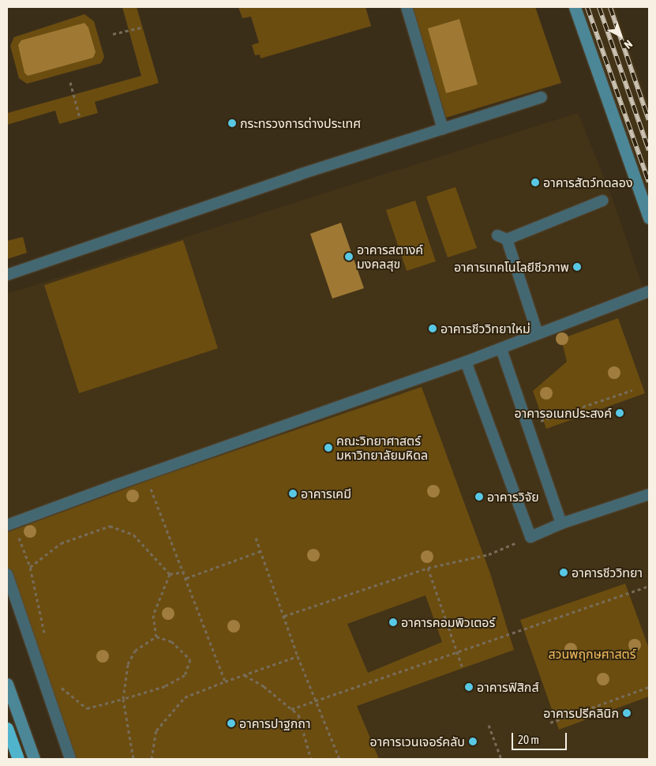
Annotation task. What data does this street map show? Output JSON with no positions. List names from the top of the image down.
{
  "parks": ["สวนพฤกษศาสตร์"],
  "places": [
    "กระทรวงการต่างประเทศ",
    "อาคารสัตว์ทดลอง",
    "อาคารสตางค์ มงคลสุข",
    "อาคารเทคโนโลยีชีวภาพ",
    "อาคารชีววิทยาใหม่",
    "อาคารอเนกประสงค์",
    "คณะวิทยาศาสตร์ มหาวิทยาลัยมหิดล",
    "อาคารเคมี",
    "อาคารวิจัย",
    "อาคารชีววิทยา",
    "อาคารคอมพิวเตอร์",
    "อาคารฟิสิกส์",
    "อาคารปรีคลินิก",
    "อาคารปาฐกถา",
    "อาคารเวนเจอร์คลับ"
  ],
  "scale_bar": "20 m",
  "north": "bottom right"
}
